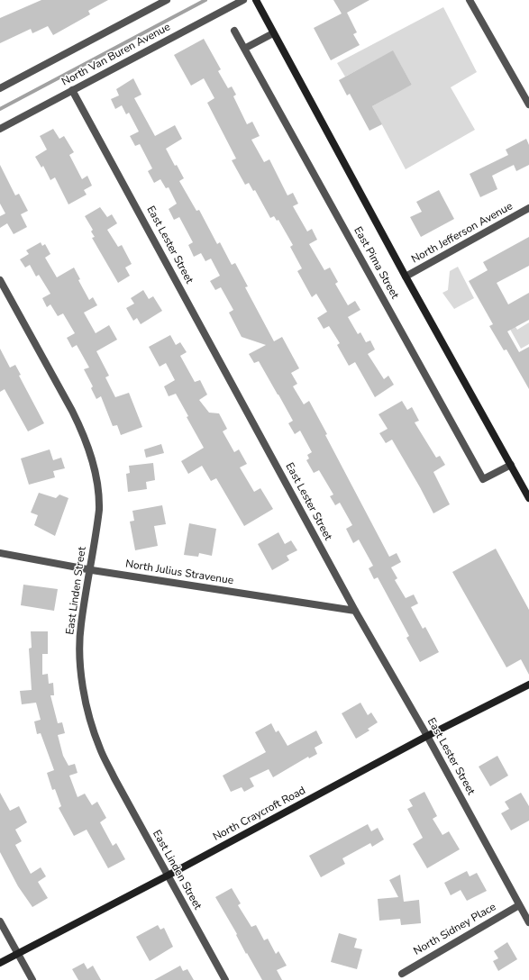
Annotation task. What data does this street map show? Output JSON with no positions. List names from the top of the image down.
{
  "streets": {
    "main road": ["East Pima Street", "North Craycroft Road"],
    "street": [
      "North Van Buren Avenue",
      "North Jefferson Avenue",
      "East Lester Street",
      "North Julius Stravenue",
      "East Linden Street",
      "North Sidney Place"
    ]
  },
  "crossings": [
    ["North Van Buren Avenue", "East Lester Street"],
    ["North Jefferson Avenue", "East Pima Street"],
    ["East Lester Street", "North Julius Stravenue"],
    ["East Lester Street", "North Craycroft Road"],
    ["East Lester Street", "North Sidney Place"],
    ["North Julius Stravenue", "East Linden Street"],
    ["East Linden Street", "North Craycroft Road"]
  ]
}
